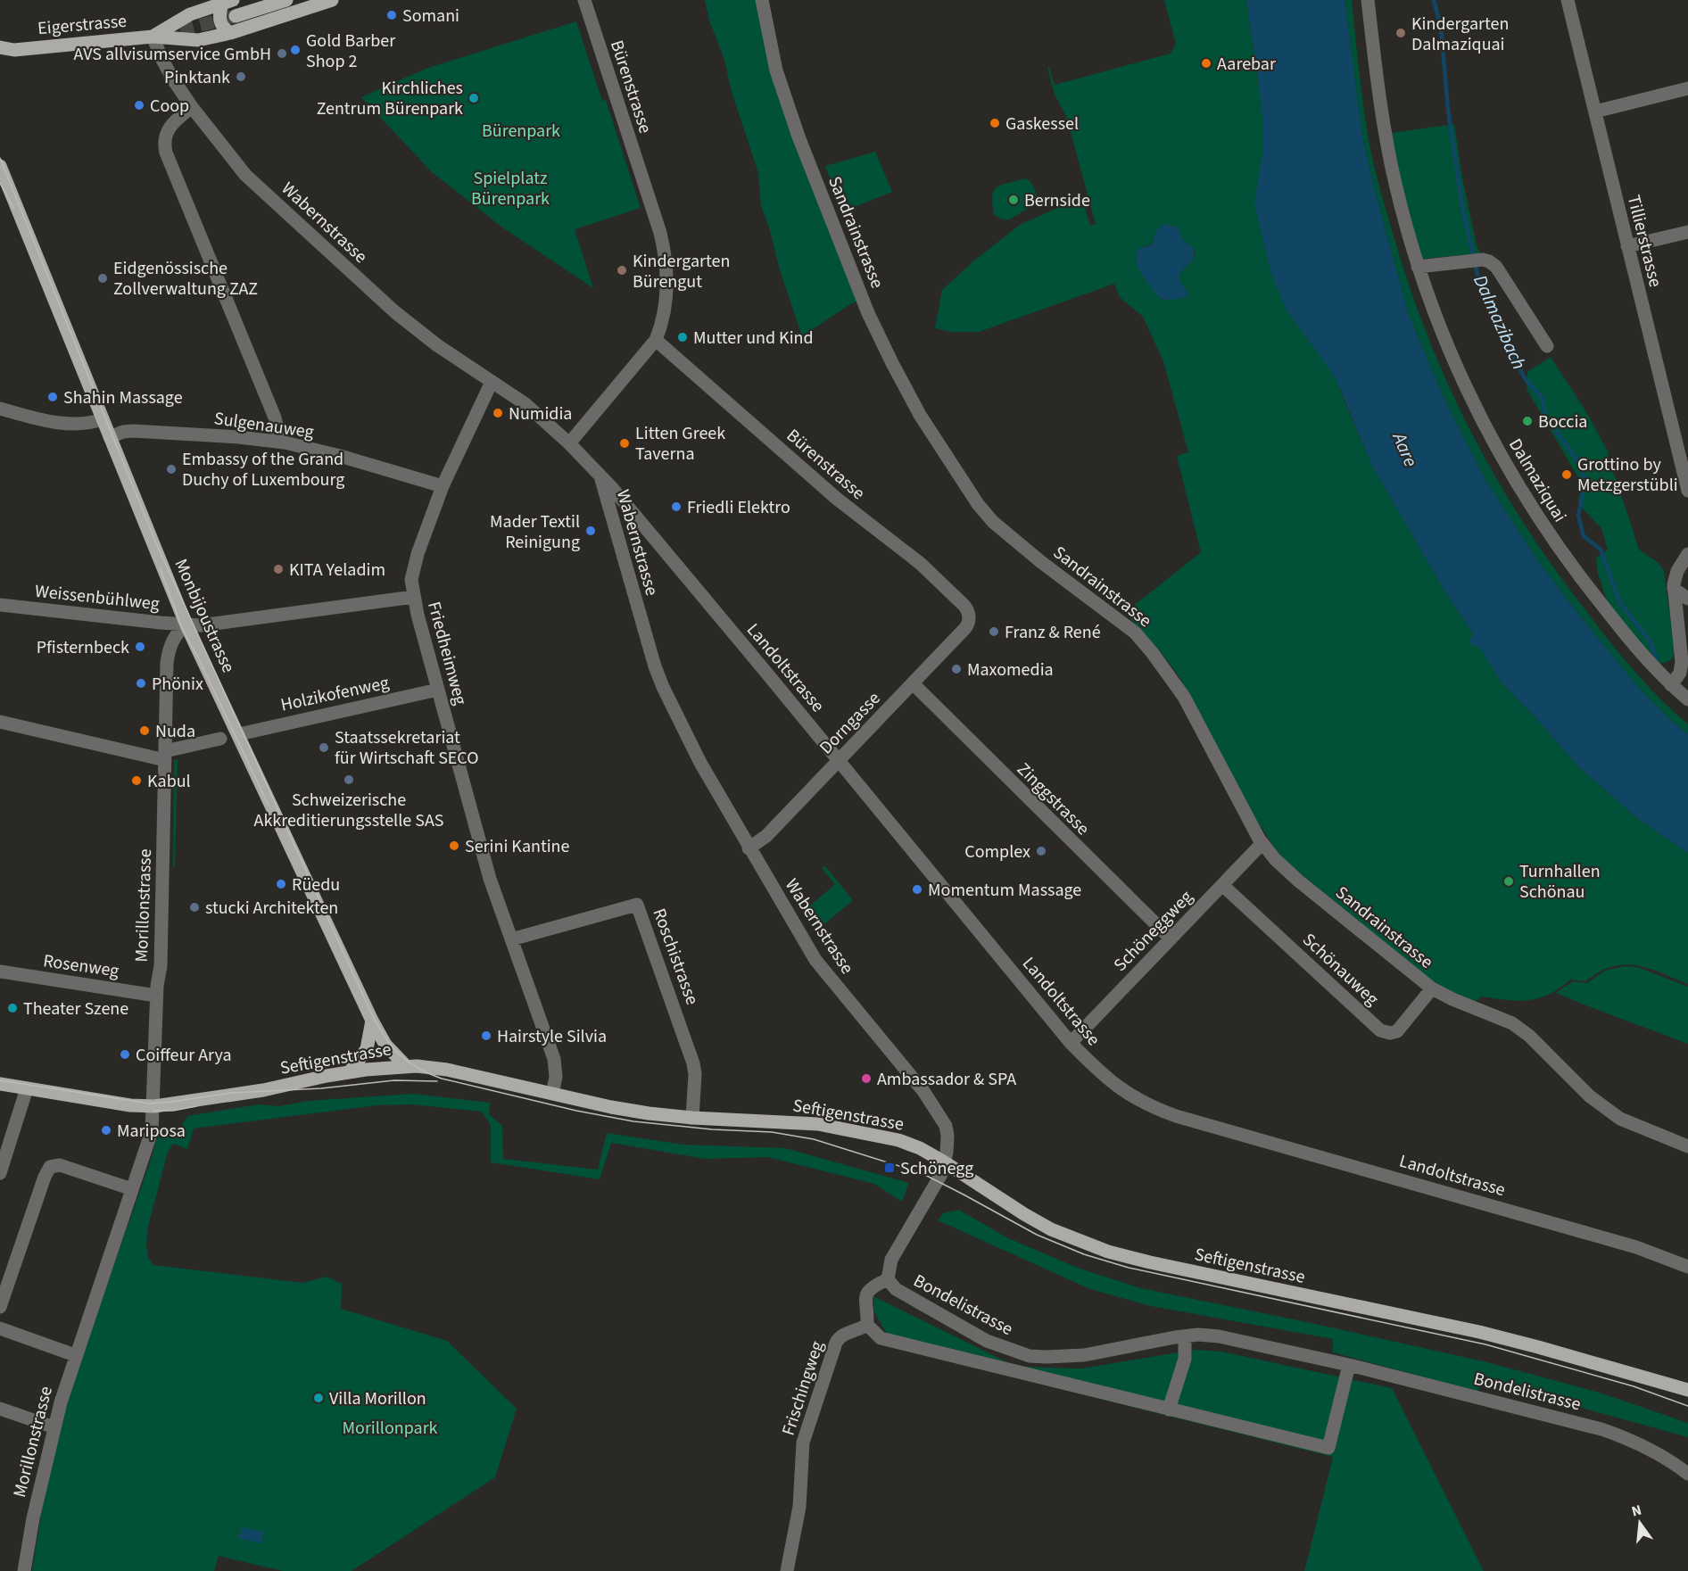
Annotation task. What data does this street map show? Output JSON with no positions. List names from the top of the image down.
{
  "streets": {
    "main road": ["Eigerstrasse", "Monbijoustrasse", "Seftigenstrasse"],
    "street": [
      "Bürenstrasse",
      "Wabernstrasse",
      "Sandrainstrasse",
      "Tillierstrasse",
      "Sulgenauweg",
      "Dalmaziquai",
      "Weissenbühlweg",
      "Friedheimweg",
      "Landoltstrasse",
      "Holzikofenweg",
      "Dorngasse",
      "Zinggstrasse",
      "Morillonstrasse",
      "Schöneggweg",
      "Roschistrasse",
      "Rosenweg",
      "Schönauweg",
      "Bondelistrasse",
      "Frischingweg"
    ]
  },
  "crossings": [
    ["Eigerstrasse", "Wabernstrasse"],
    ["Bürenstrasse", "Wabernstrasse"],
    ["Bürenstrasse", "Dorngasse"],
    ["Wabernstrasse", "Friedheimweg"],
    ["Wabernstrasse", "Landoltstrasse"],
    ["Wabernstrasse", "Dorngasse"],
    ["Wabernstrasse", "Seftigenstrasse"],
    ["Wabernstrasse", "Bondelistrasse"],
    ["Sandrainstrasse", "Schöneggweg"],
    ["Sandrainstrasse", "Schönauweg"],
    ["Sulgenauweg", "Monbijoustrasse"],
    ["Sulgenauweg", "Friedheimweg"],
    ["Weissenbühlweg", "Monbijoustrasse"],
    ["Weissenbühlweg", "Friedheimweg"],
    ["Weissenbühlweg", "Morillonstrasse"],
    ["Monbijoustrasse", "Holzikofenweg"],
    ["Monbijoustrasse", "Morillonstrasse"],
    ["Monbijoustrasse", "Seftigenstrasse"],
    ["Friedheimweg", "Holzikofenweg"],
    ["Friedheimweg", "Roschistrasse"],
    ["Friedheimweg", "Seftigenstrasse"],
    ["Landoltstrasse", "Dorngasse"],
    ["Landoltstrasse", "Schöneggweg"],
    ["Dorngasse", "Zinggstrasse"],
    ["Zinggstrasse", "Schöneggweg"],
    ["Morillonstrasse", "Rosenweg"],
    ["Morillonstrasse", "Seftigenstrasse"],
    ["Schöneggweg", "Schönauweg"],
    ["Roschistrasse", "Seftigenstrasse"]
  ],
  "water": ["Dalmazibach", "Aare"],
  "parks": ["Bürenpark", "Spielplatz Bürenpark", "Morillonpark"],
  "places": {
    "other": [
      "Somani",
      "Kindergarten Dalmaziquai",
      "Gold Barber Shop 2",
      "AVS allvisumservice GmbH",
      "Aarebar",
      "Pinktank",
      "Kirchliches Zentrum Bürenpark",
      "Coop",
      "Gaskessel",
      "Bernside",
      "Kindergarten Bürengut",
      "Eidgenössische Zollverwaltung ZAZ",
      "Mutter und Kind",
      "Shahin Massage",
      "Numidia",
      "Boccia",
      "Litten Greek Taverna",
      "Embassy of the Grand Duchy of Luxembourg",
      "Grottino by Metzgerstübli",
      "Friedli Elektro",
      "Mader Textil Reinigung",
      "KITA Yeladim",
      "Franz & René",
      "Pfisternbeck",
      "Maxomedia",
      "Phönix",
      "Nuda",
      "Staatssekretariat für Wirtschaft SECO",
      "Schweizerische Akkreditierungsstelle SAS",
      "Kabul",
      "Serini Kantine",
      "Complex",
      "Turnhallen Schönau",
      "Rüedu",
      "Momentum Massage",
      "stucki Architekten",
      "Theater Szene",
      "Hairstyle Silvia",
      "Coiffeur Arya",
      "Ambassador & SPA",
      "Mariposa",
      "Villa Morillon"
    ],
    "transit": ["Schönegg"]
  },
  "north": "top"
}
